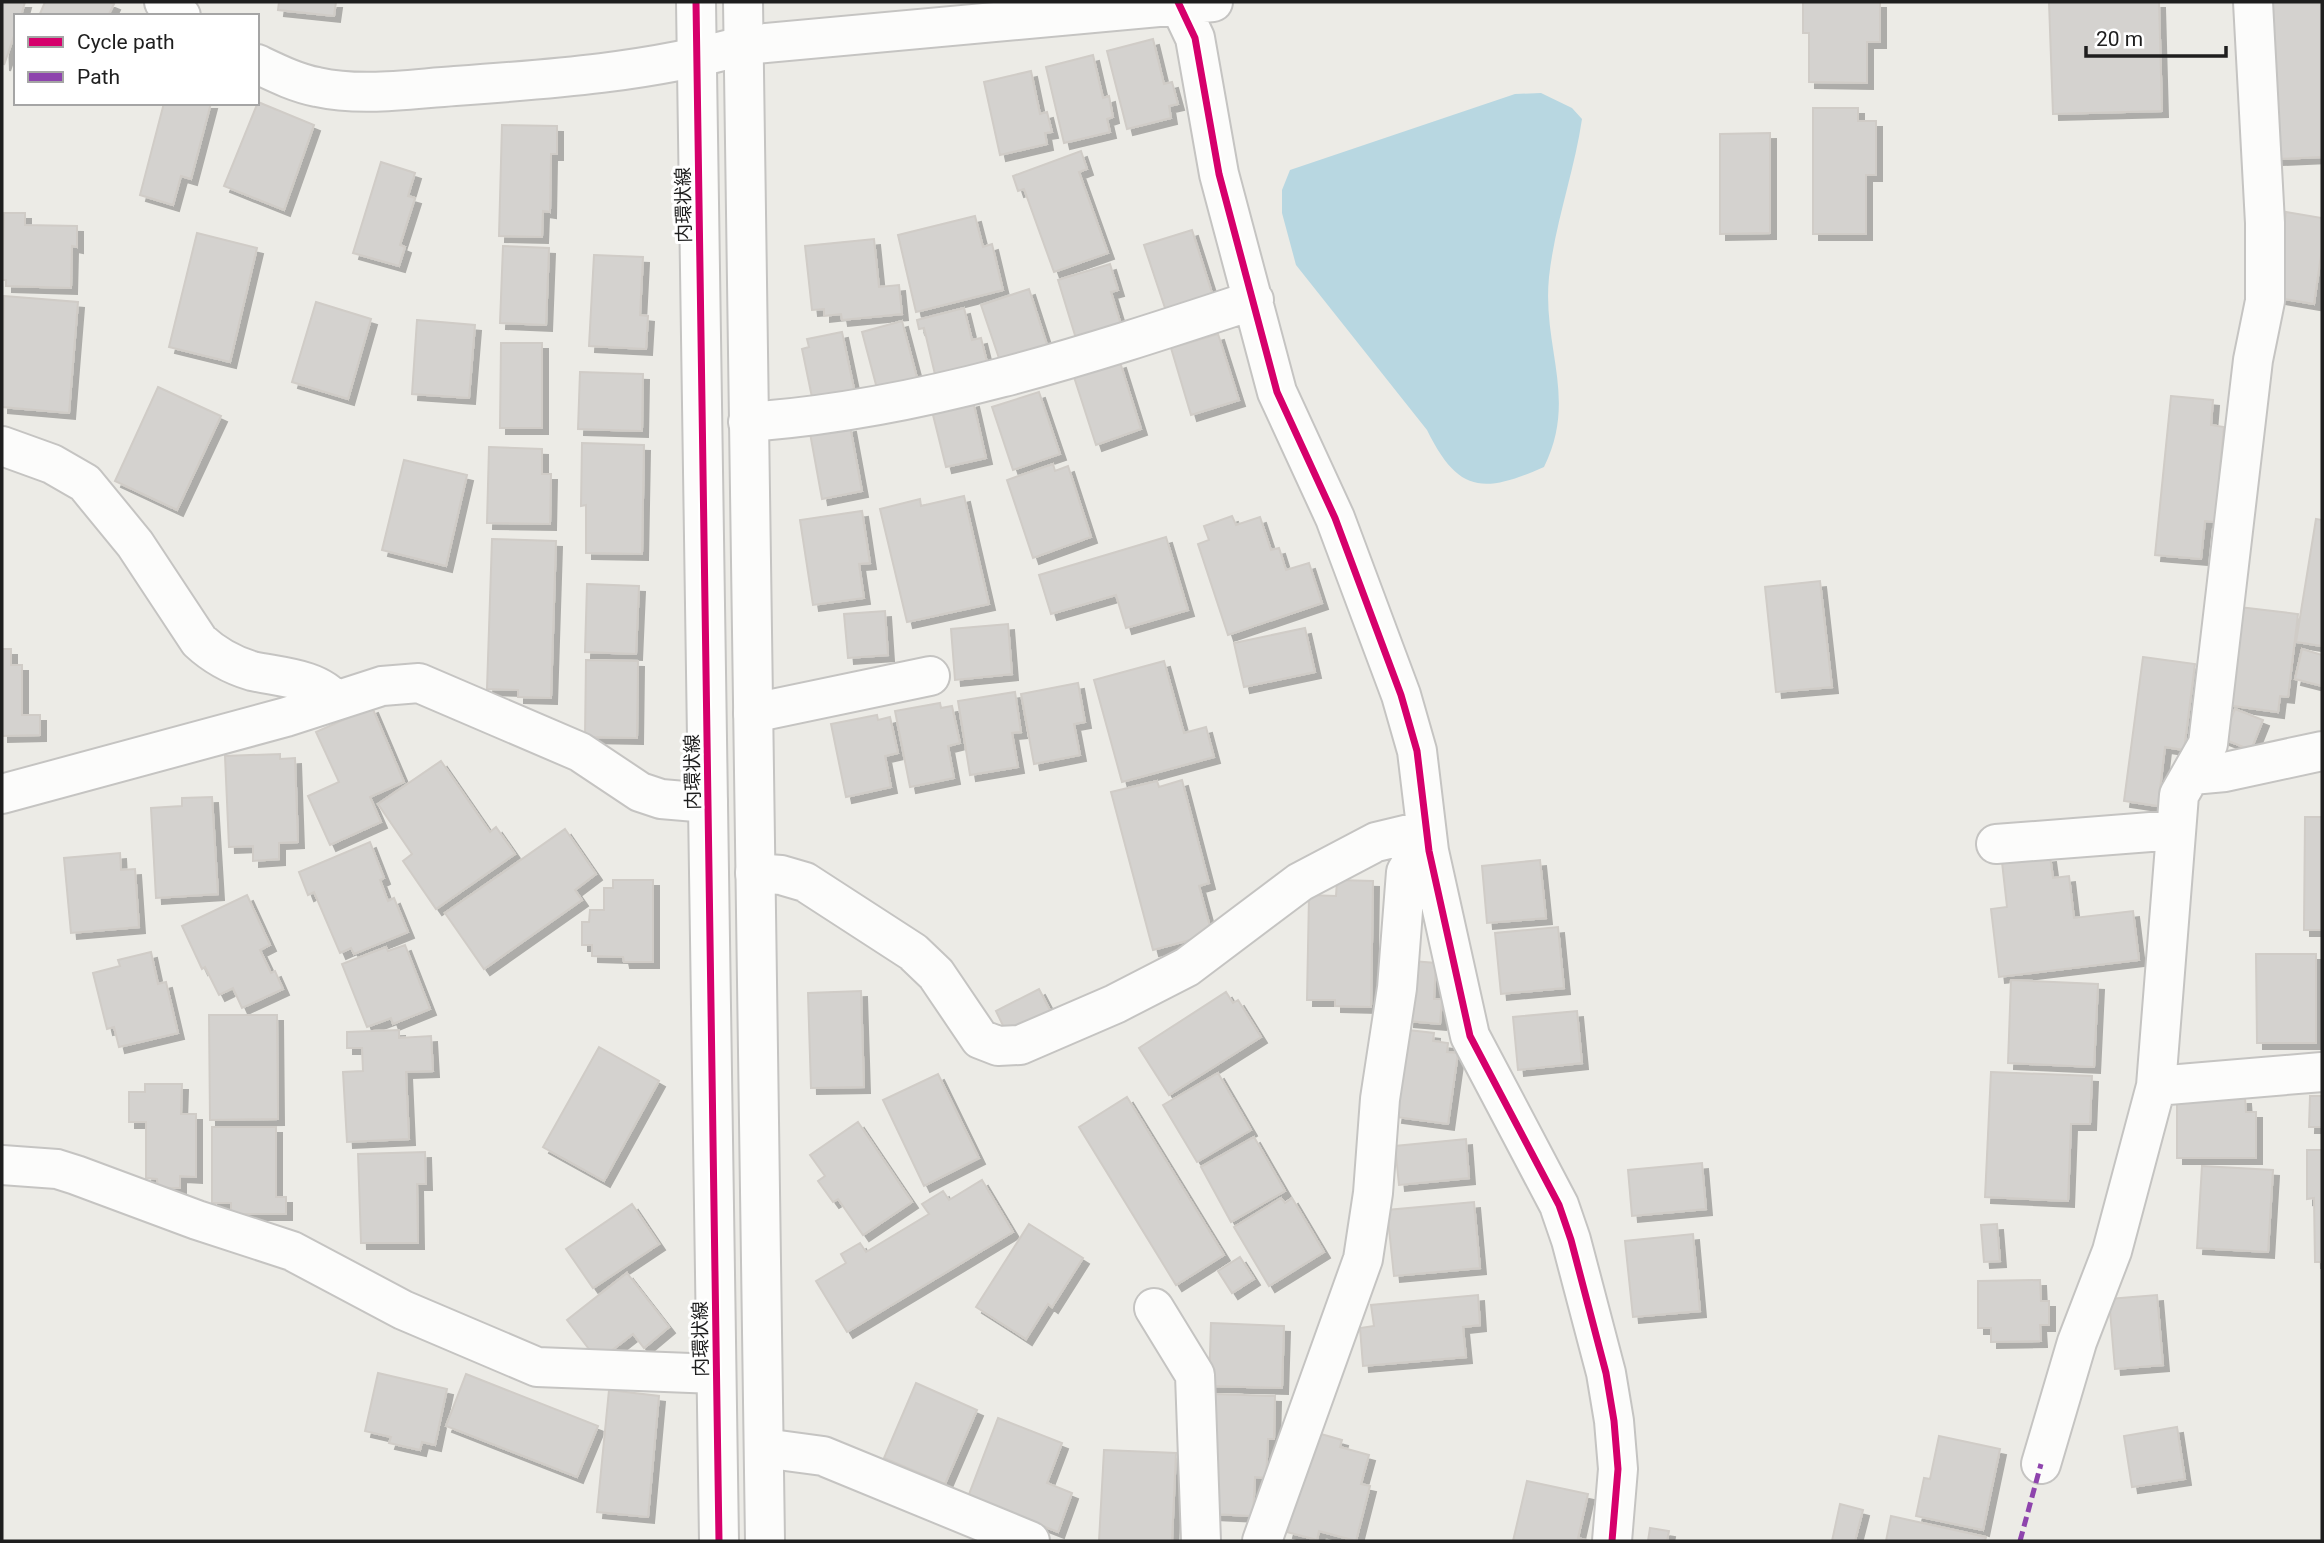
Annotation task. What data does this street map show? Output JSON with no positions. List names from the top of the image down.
{
  "streets": {
    "street": ["内環状線"]
  },
  "legend": ["Cycle path", "Path"],
  "scale_bar": "20 m"
}
